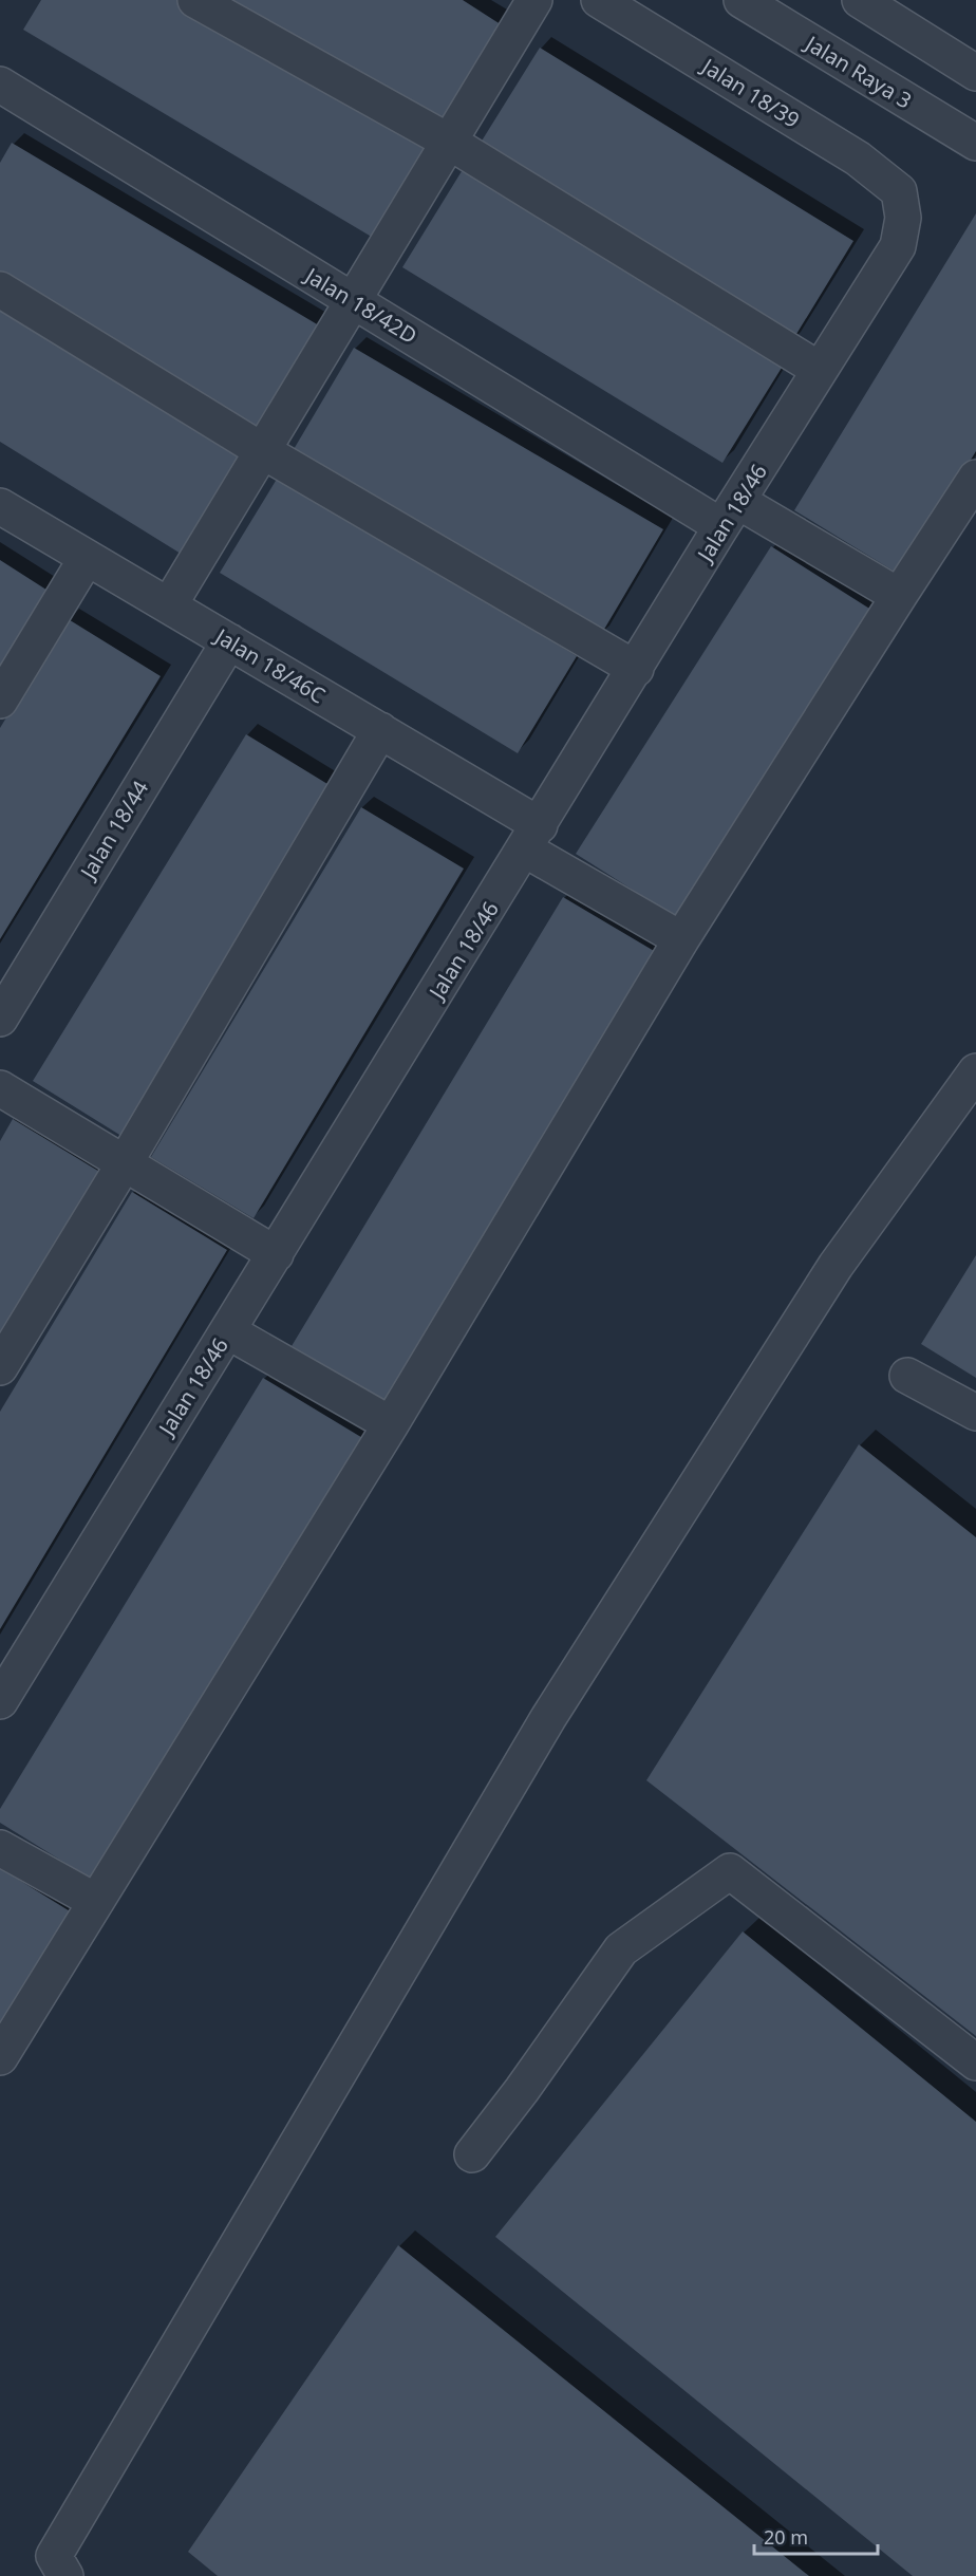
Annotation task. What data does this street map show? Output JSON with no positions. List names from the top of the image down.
{
  "streets": {
    "street": [
      "Jalan Raya 3",
      "Jalan 18/39",
      "Jalan 18/42D",
      "Jalan 18/46",
      "Jalan 18/46C",
      "Jalan 18/44"
    ]
  },
  "crossings": [
    ["Jalan 18/39", "Jalan 18/46"],
    ["Jalan 18/42D", "Jalan 18/46"],
    ["Jalan 18/46", "Jalan 18/46C"],
    ["Jalan 18/46C", "Jalan 18/44"]
  ],
  "scale_bar": "20 m"
}
